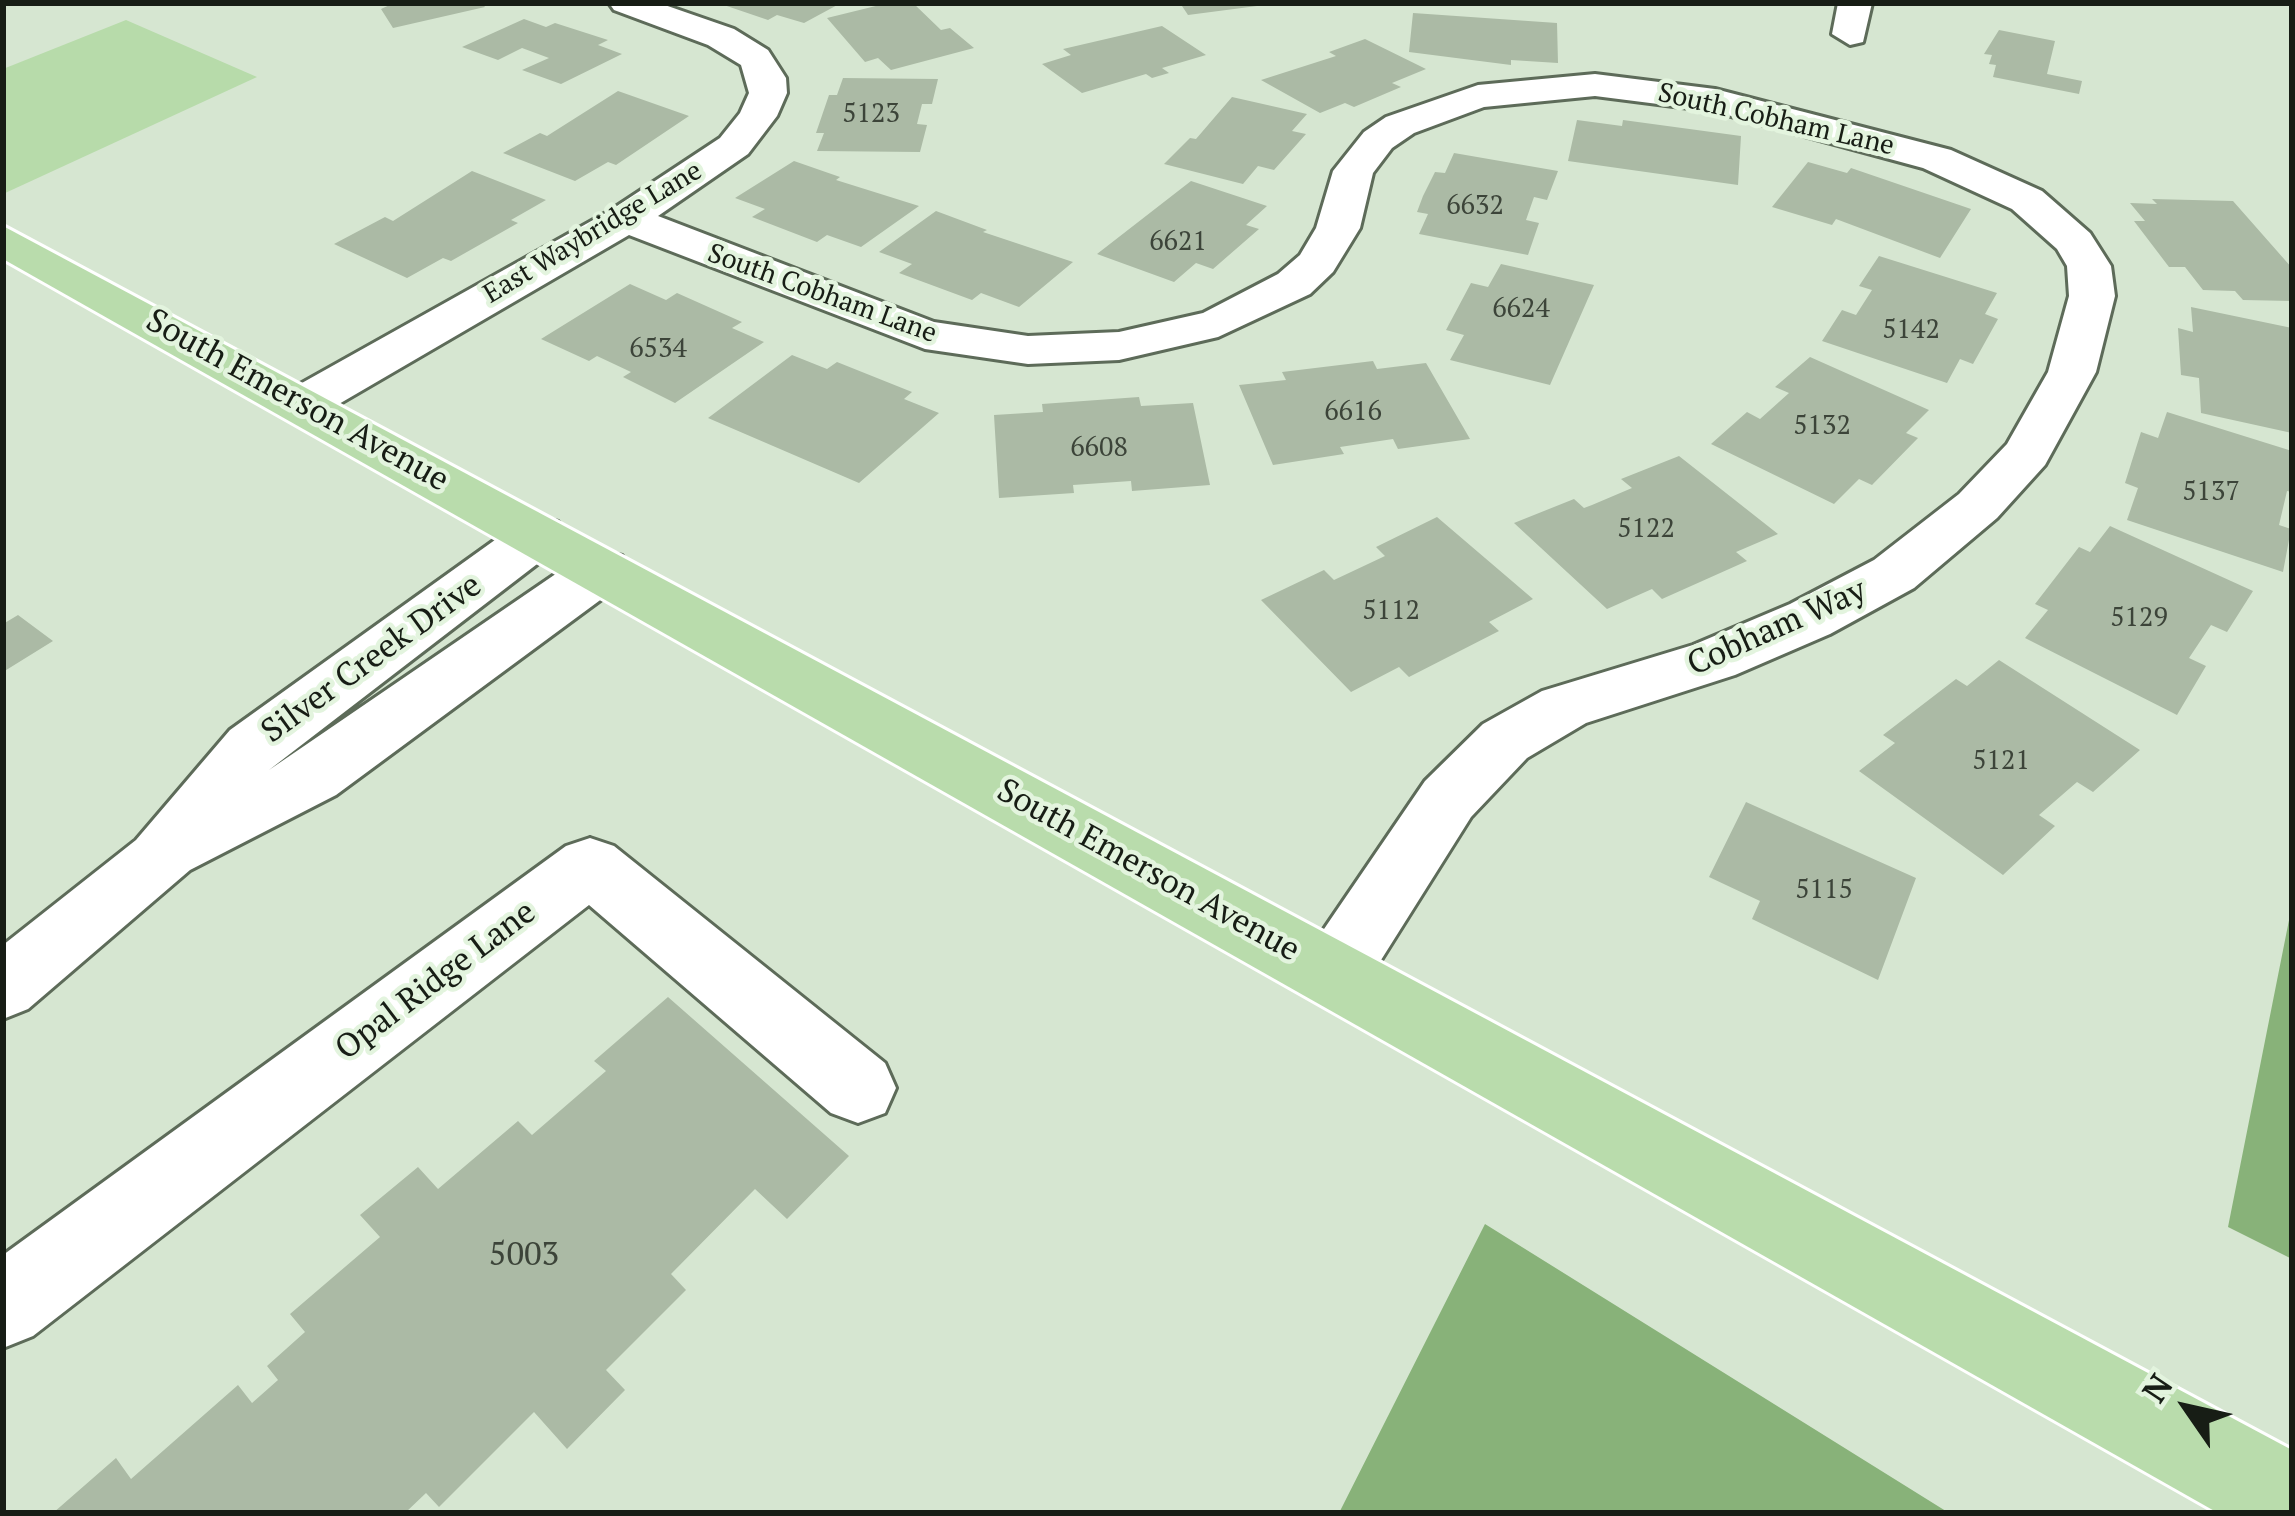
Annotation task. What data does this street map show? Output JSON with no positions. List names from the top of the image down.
{
  "streets": {
    "main road": ["South Emerson Avenue"],
    "street": [
      "South Cobham Lane",
      "East Waybridge Lane",
      "Cobham Way",
      "Silver Creek Drive",
      "Opal Ridge Lane"
    ]
  },
  "crossings": [
    ["South Cobham Lane", "East Waybridge Lane"],
    ["South Cobham Lane", "Cobham Way"],
    ["East Waybridge Lane", "South Emerson Avenue"],
    ["South Emerson Avenue", "Cobham Way"],
    ["South Emerson Avenue", "Silver Creek Drive"]
  ],
  "house_numbers": [
    "5123",
    "6632",
    "6621",
    "6624",
    "5142",
    "6534",
    "6616",
    "5132",
    "6608",
    "5137",
    "5122",
    "5112",
    "5129",
    "5121",
    "5115",
    "5003"
  ],
  "north": "top left"
}
